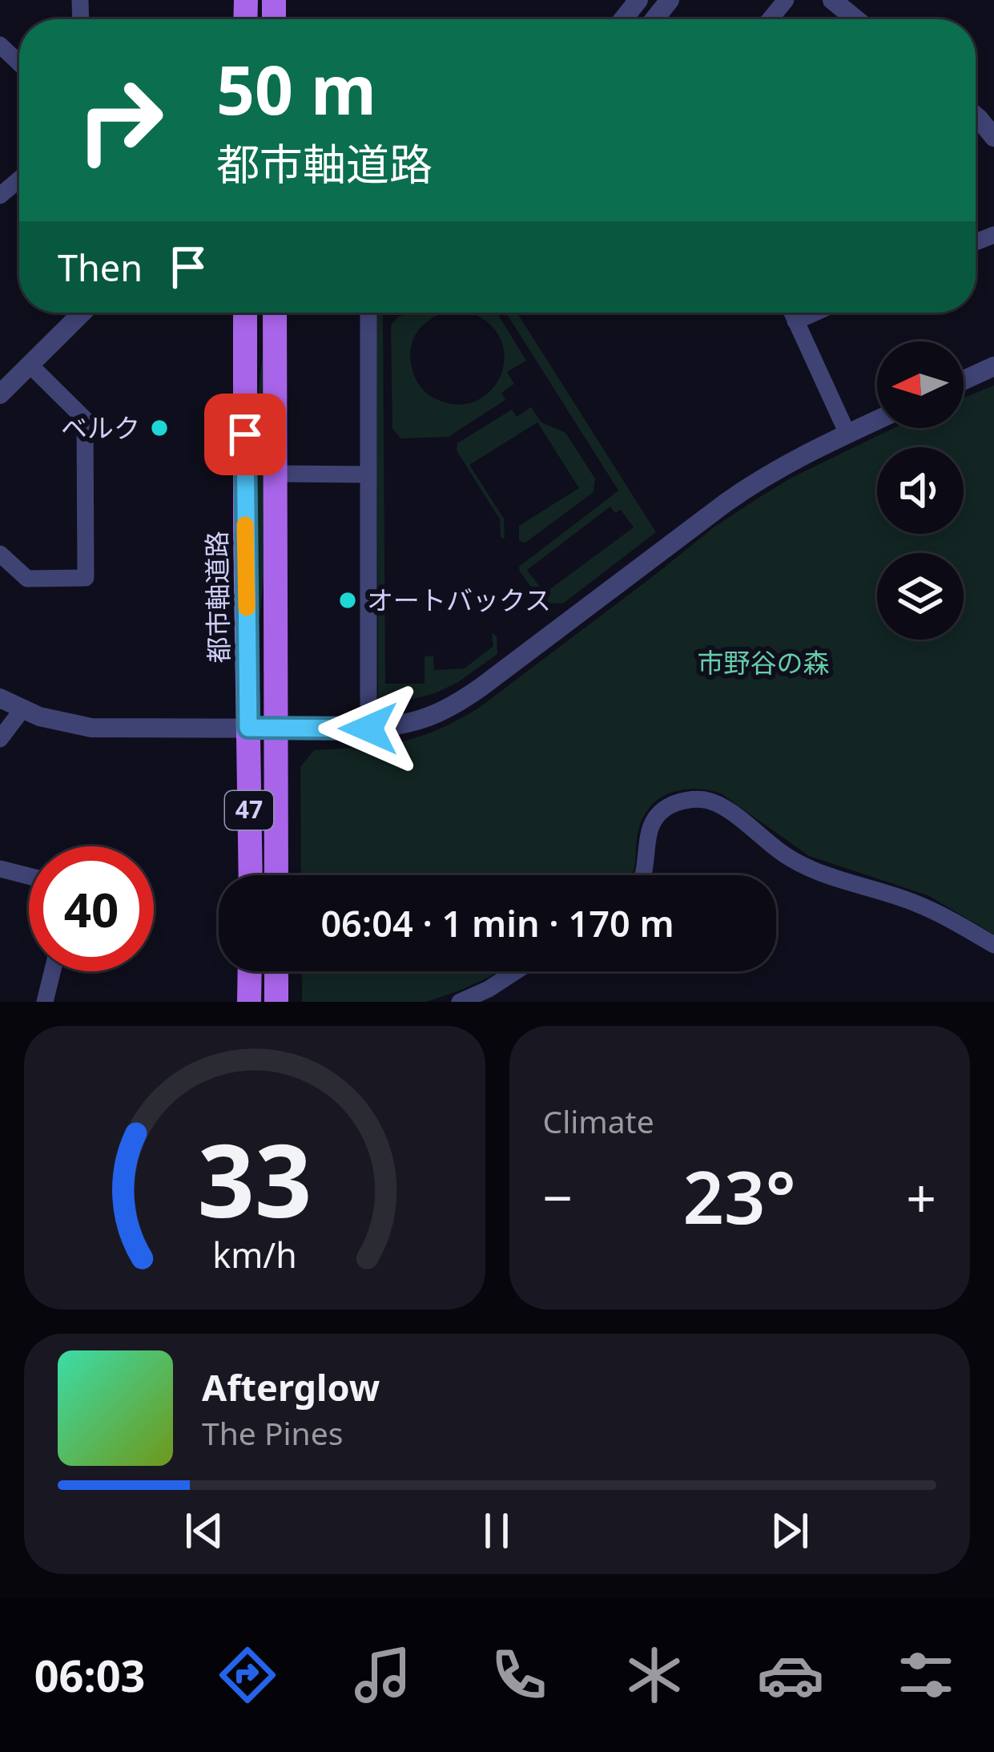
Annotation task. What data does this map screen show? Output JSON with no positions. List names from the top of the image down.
{
  "streets": {
    "main road": ["都市軸道路", "47"]
  },
  "parks": ["市野谷の森"],
  "places": ["ベルク", "オートバックス"],
  "north": "left",
  "page": {
    "turn": ["50 m", "都市軸道路"],
    "then": "Then",
    "limit": "40",
    "trip": "06:04 · 1 min · 170 m",
    "tile": "Climate",
    "heat": ["−", "23°", "+"],
    "song": ["Afterglow", "The Pines"],
    "tabs": "06:03",
    "gauge": ["33", "km/h"]
  }
}
